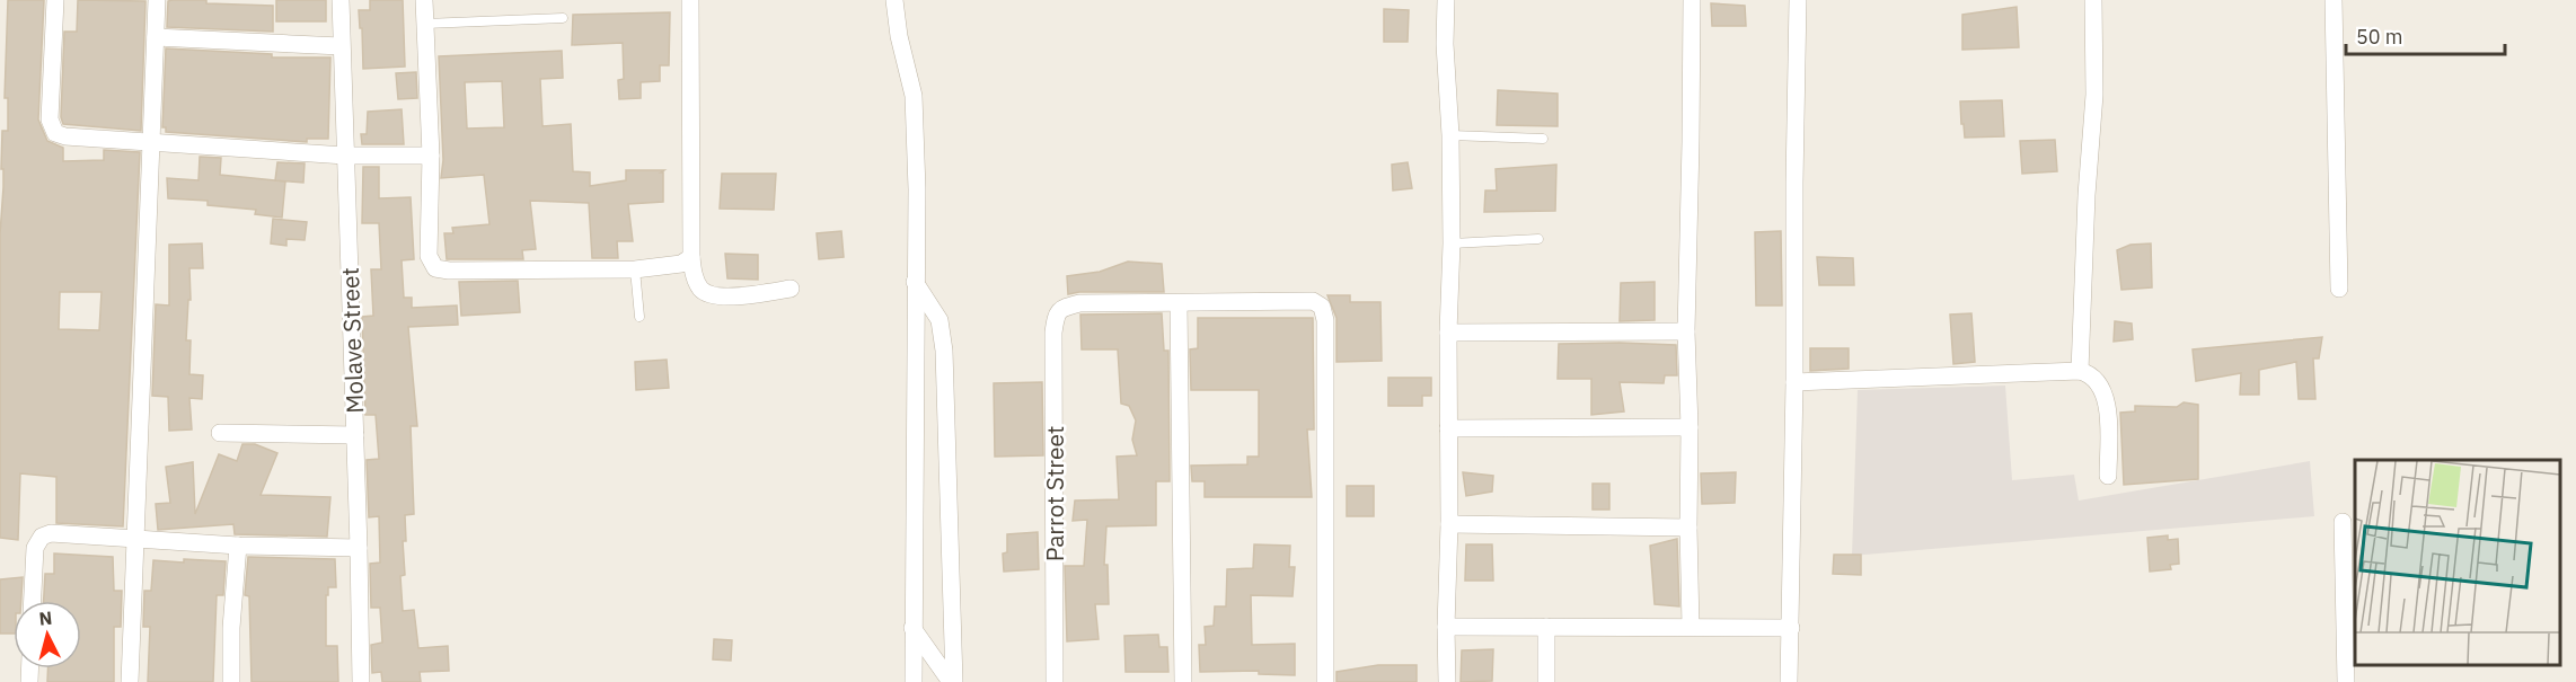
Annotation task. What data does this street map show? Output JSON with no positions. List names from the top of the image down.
{
  "streets": {
    "street": ["Molave Street", "Parrot Street"]
  },
  "scale_bar": "50 m",
  "north": "top"
}
